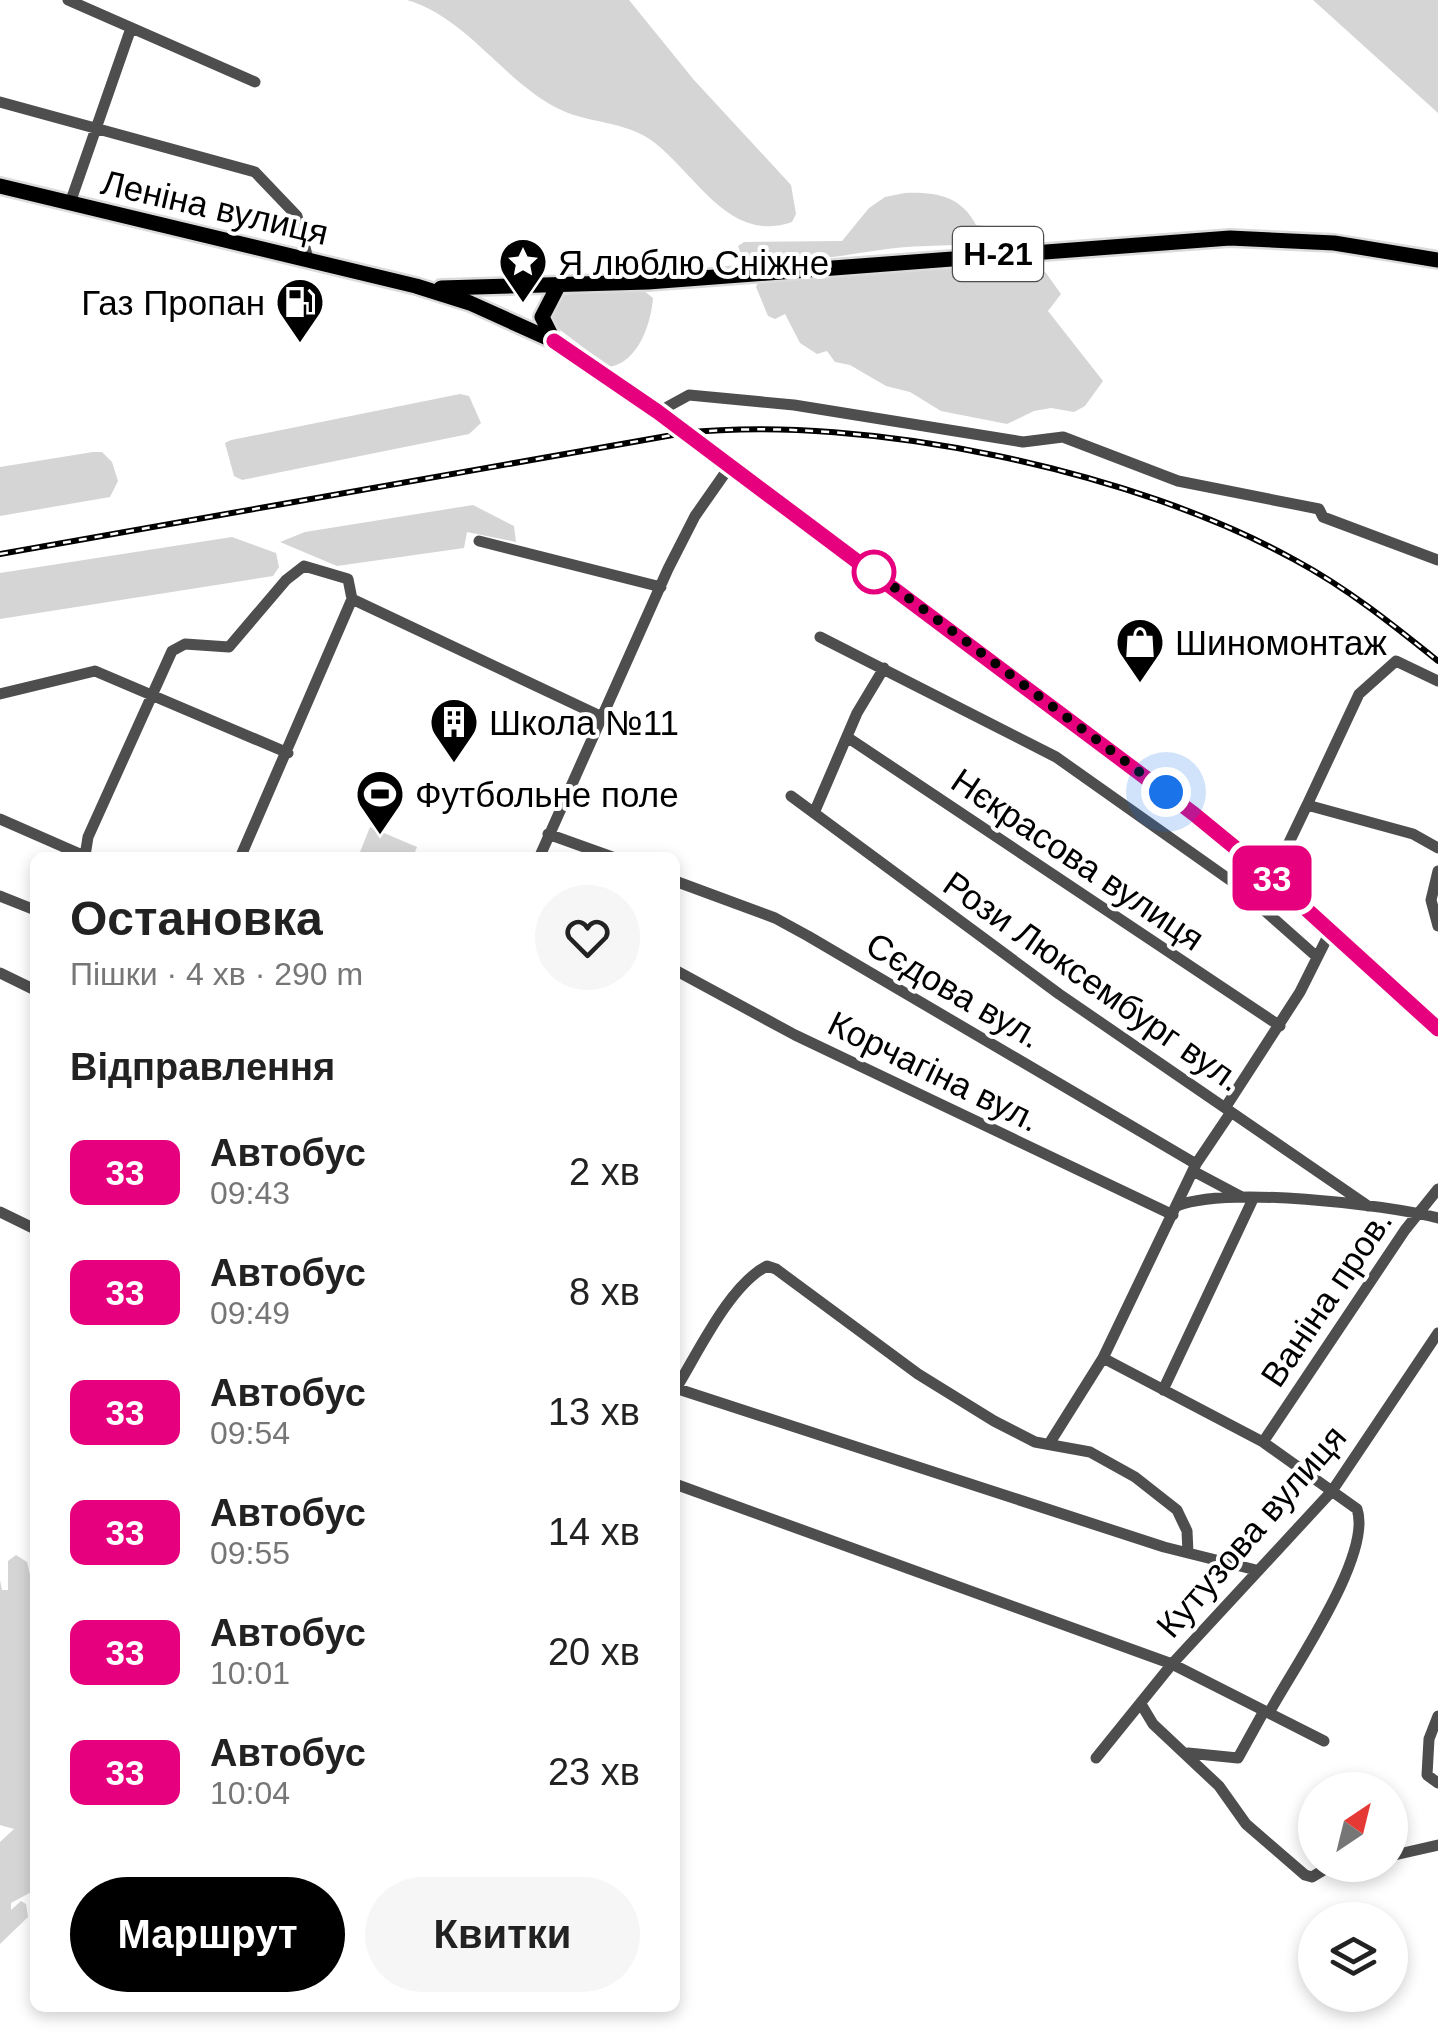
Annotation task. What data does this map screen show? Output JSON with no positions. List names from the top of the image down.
{
  "streets": {
    "main road": ["Леніна вулиця", "Н-21"],
    "street": [
      "Нєкрасова вулиця",
      "Рози Люксембург вул.",
      "Сєдова вул.",
      "Корчагіна вул.",
      "Ваніна пров.",
      "Кутузова вулиця"
    ]
  },
  "crossings": [
    ["Леніна вулиця", "Н-21"]
  ],
  "places": {
    "place": ["Я люблю Сніжне"],
    "fuel station": ["Газ Пропан"],
    "shop": ["Шиномонтаж"],
    "building": ["Школа №11"],
    "sports": ["Футбольне поле"]
  },
  "lines": ["bus line 33"],
  "north": "top right",
  "page": {
    "on_map": "33",
    "heading": [
      ["Остановка", "Пішки · 4 хв · 290 m"],
      "Відправлення"
    ],
    "list": [
      {
        "mark": "33",
        "name": "Автобус",
        "note": "09:43",
        "value": "2 хв"
      },
      {
        "mark": "33",
        "name": "Автобус",
        "note": "09:49",
        "value": "8 хв"
      },
      {
        "mark": "33",
        "name": "Автобус",
        "note": "09:54",
        "value": "13 хв"
      },
      {
        "mark": "33",
        "name": "Автобус",
        "note": "09:55",
        "value": "14 хв"
      },
      {
        "mark": "33",
        "name": "Автобус",
        "note": "10:01",
        "value": "20 хв"
      },
      {
        "mark": "33",
        "name": "Автобус",
        "note": "10:04",
        "value": "23 хв"
      }
    ],
    "buttons": ["Маршрут", "Квитки"]
  }
}
